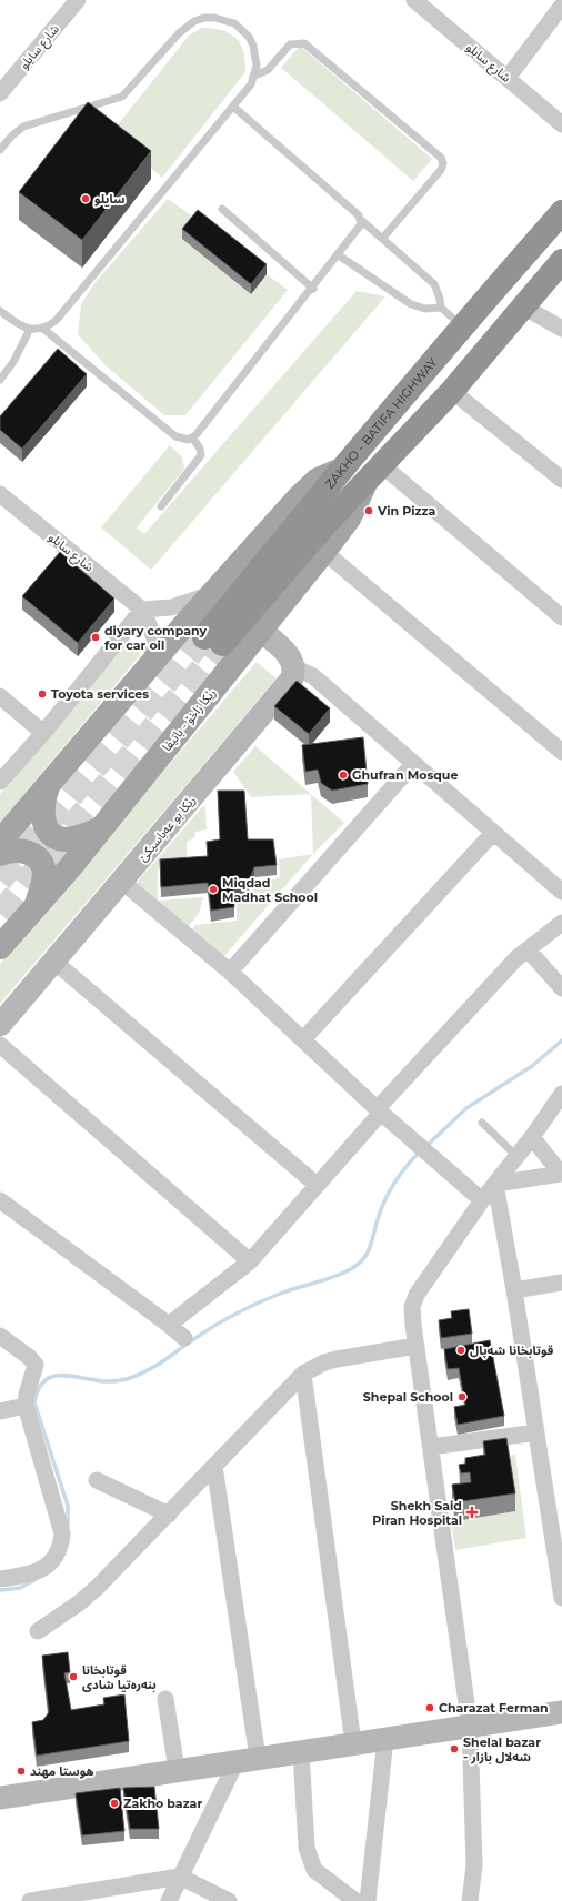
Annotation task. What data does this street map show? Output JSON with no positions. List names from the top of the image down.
{
  "streets": {
    "highway": ["ZAKHO - BATIFA HIGHWAY"],
    "main road": ["رێکا زاخۆ - باتیفا", "رێكا بو عه‌باسيكێ"],
    "street": ["شارع سايلو"]
  },
  "crossings": [
    ["ZAKHO - BATIFA HIGHWAY", "رێکا زاخۆ - باتیفا"]
  ],
  "places": {
    "other": [
      "سايلو",
      "Vin Pizza",
      "diyary company for car oil",
      "Toyota services",
      "Ghufran Mosque",
      "Miqdad Madhat School",
      "قوتابخانا شەپال",
      "Shepal School",
      "قوتابخانا بنەرەتیا شادی",
      "Charazat Ferman",
      "Shelal bazar - شەلال بازار",
      "هوستا مهند",
      "Zakho bazar"
    ],
    "health": ["Shekh Said Piran Hospital"]
  }
}
